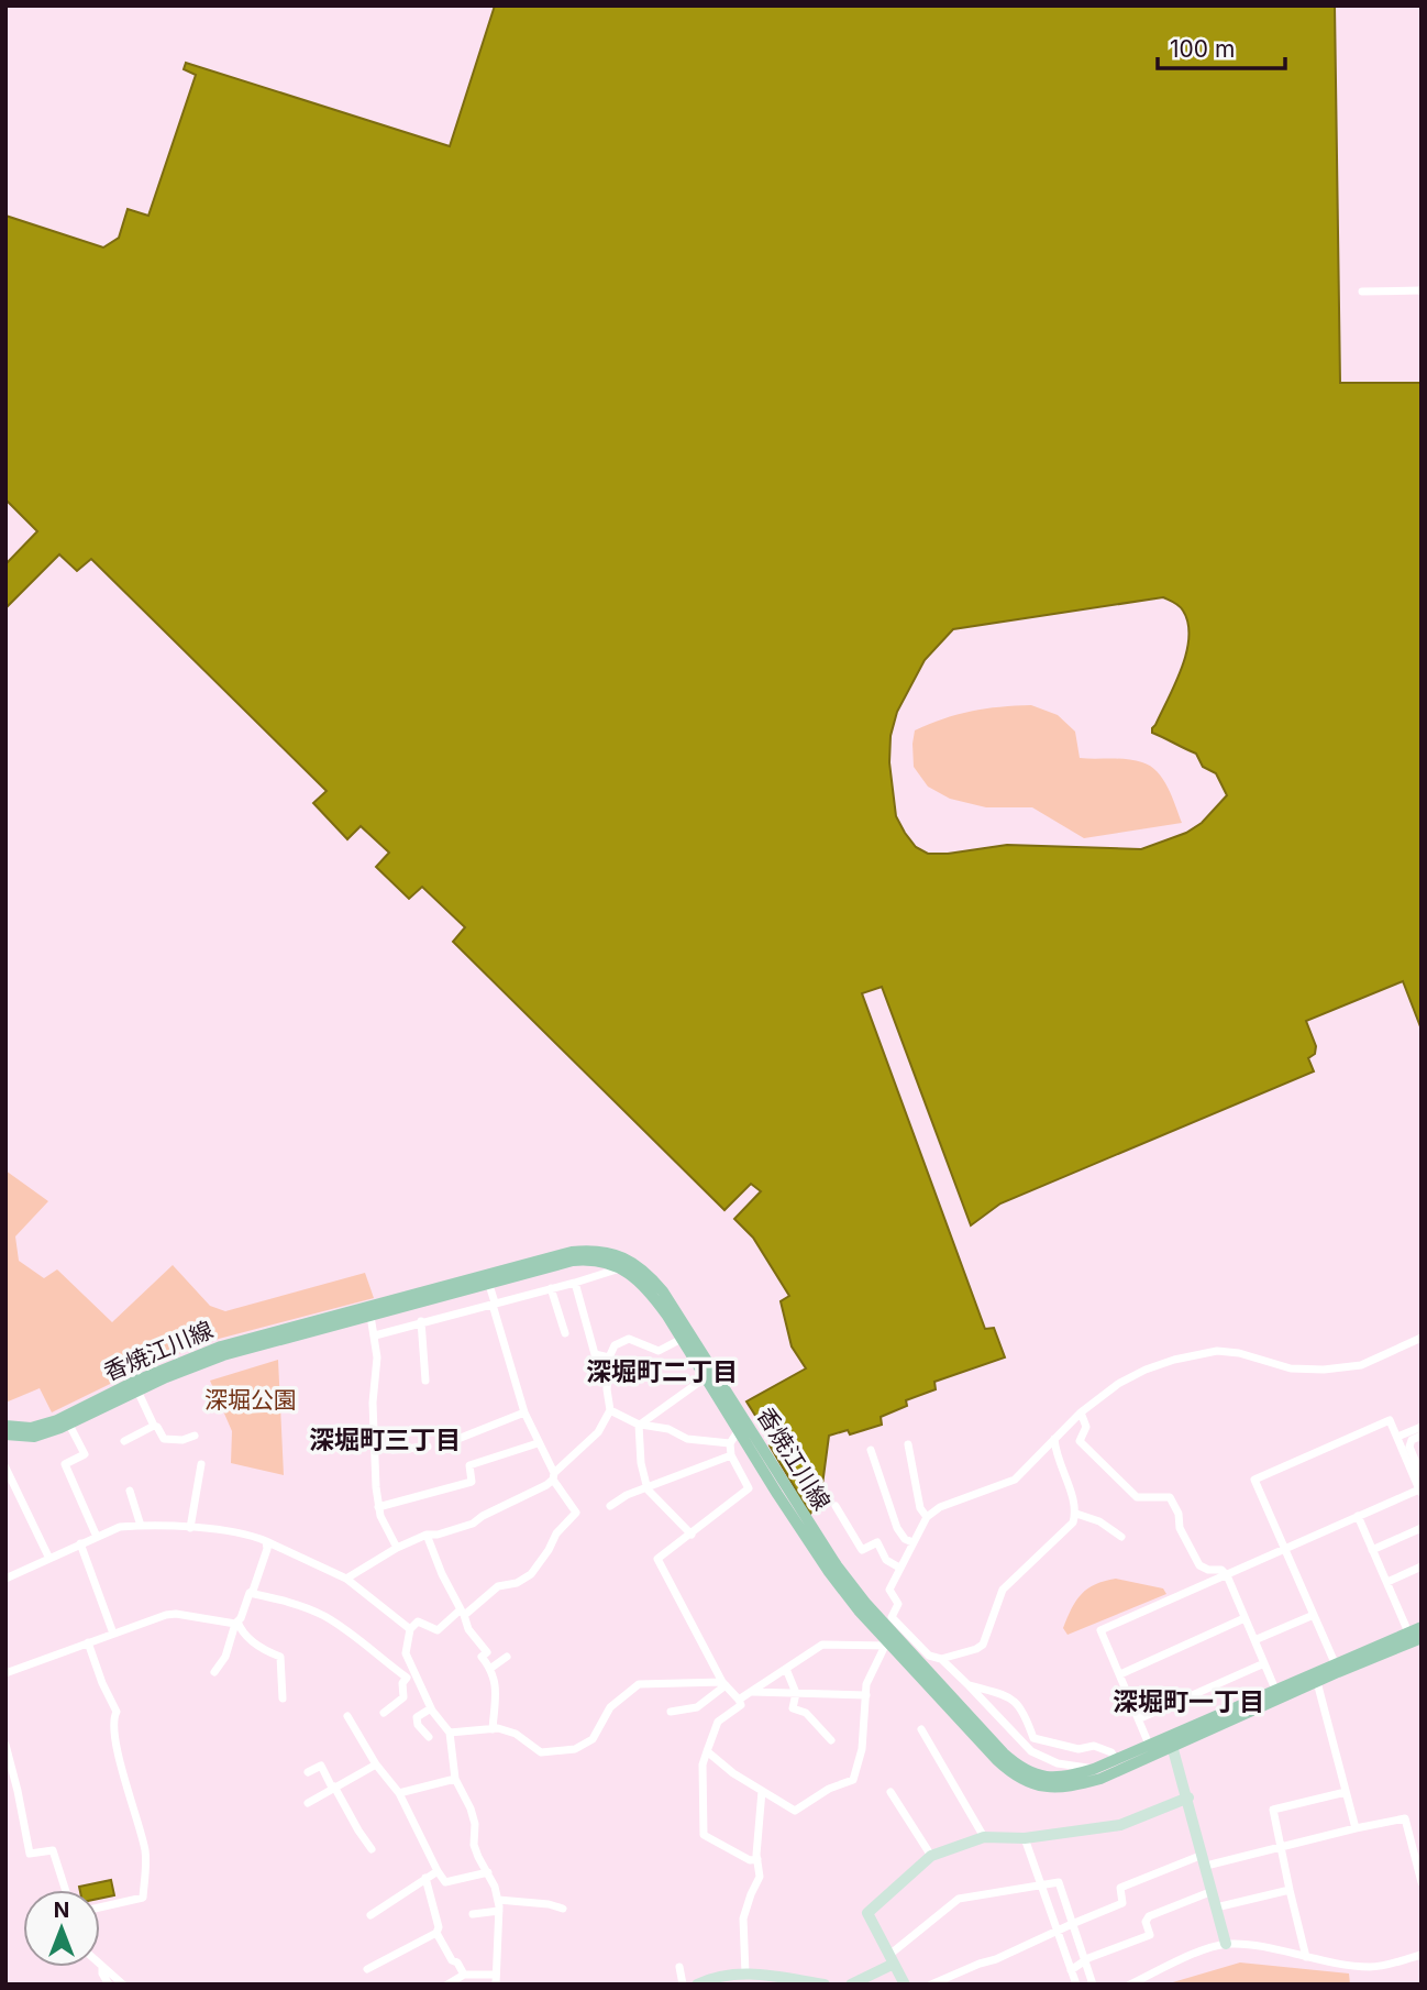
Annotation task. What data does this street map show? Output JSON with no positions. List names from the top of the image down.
{
  "streets": {
    "main road": ["香焼江川線"]
  },
  "districts": ["深堀町二丁目", "深堀町三丁目", "深堀町一丁目"],
  "parks": ["深堀公園"],
  "scale_bar": "100 m",
  "north": "top"
}
